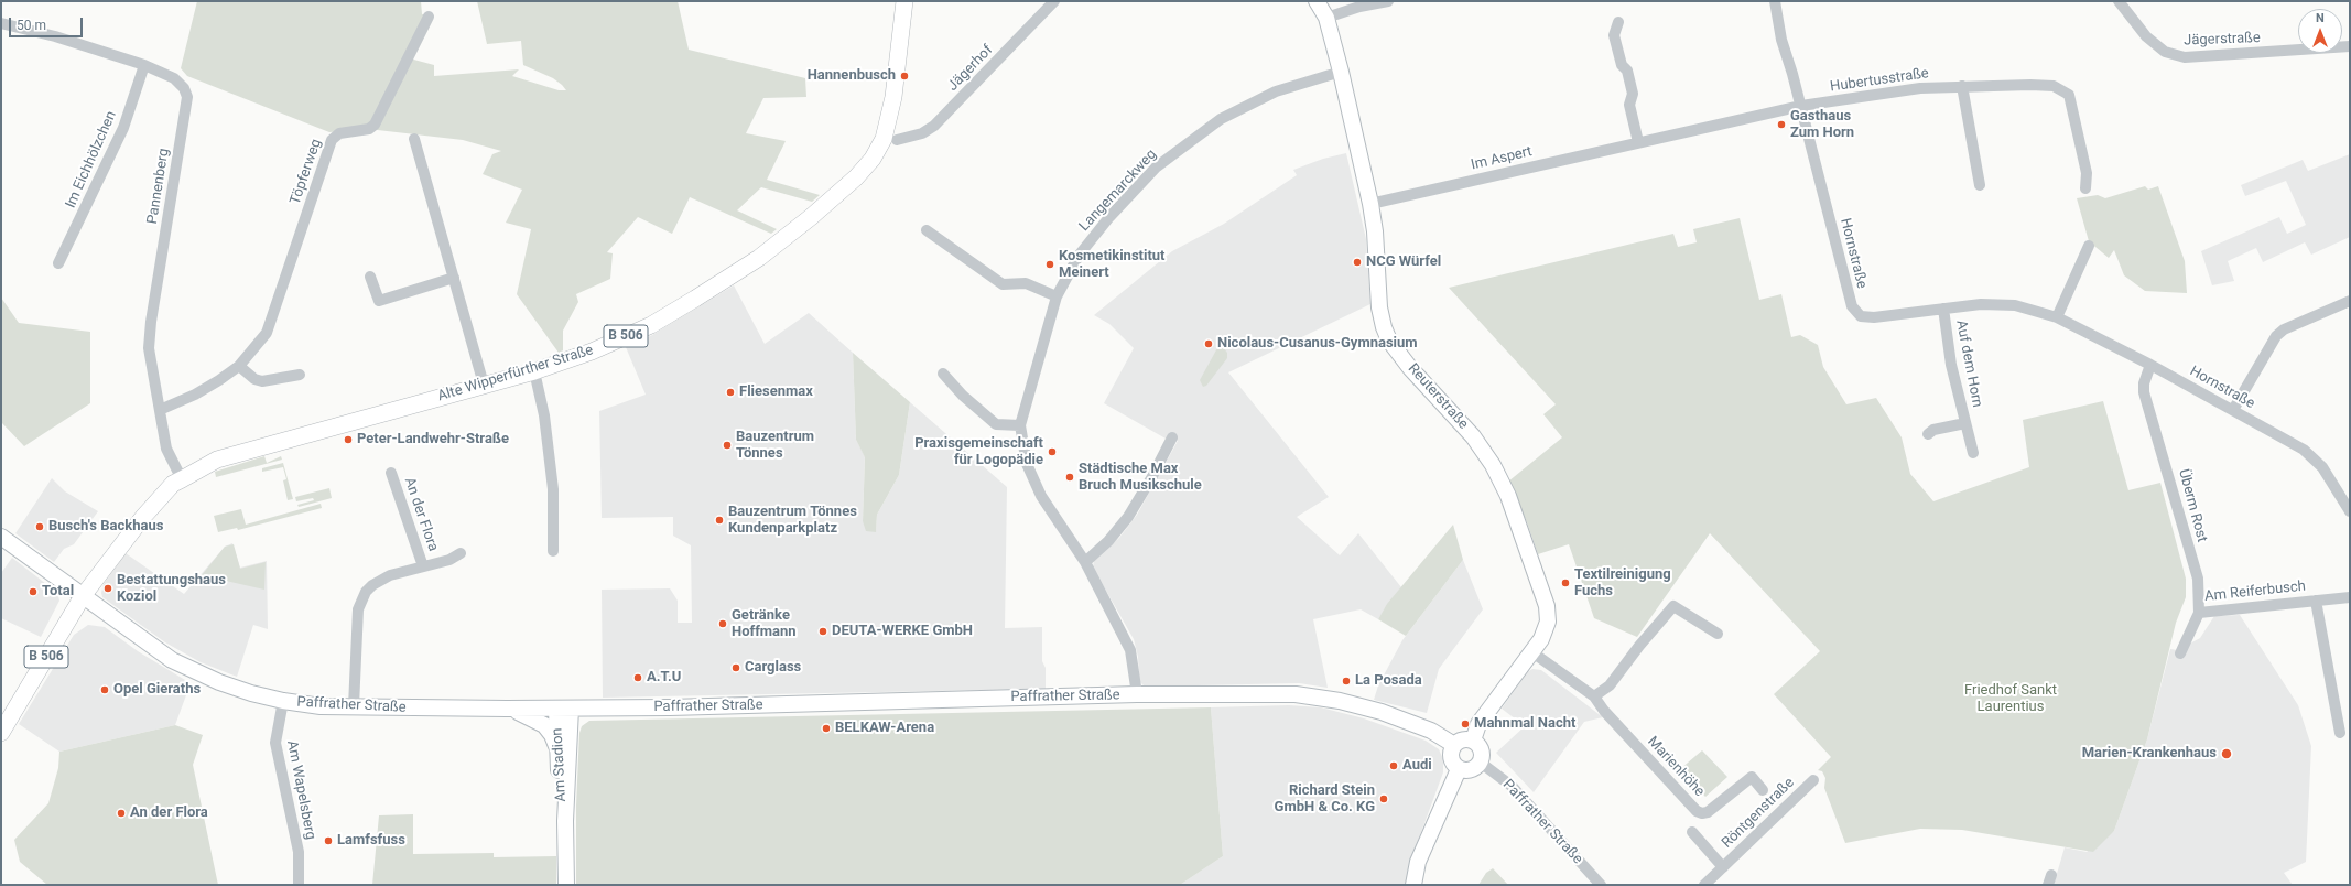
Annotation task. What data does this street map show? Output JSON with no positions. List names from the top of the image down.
{
  "streets": {
    "main road": ["B 506", "Alte Wipperfürther Straße"],
    "street": [
      "Jägerstraße",
      "Jägerhof",
      "Hubertusstraße",
      "Im Aspert",
      "Im Eichhölzchen",
      "Töpferweg",
      "Pannenberg",
      "Langemarckweg",
      "Hornstraße",
      "Auf dem Horn",
      "Reuterstraße",
      "Überm Rost",
      "An der Flora",
      "Am Reiferbusch",
      "Paffrather Straße",
      "Am Stadion",
      "Marienhöhe",
      "Am Wapelsberg",
      "Röntgenstraße"
    ]
  },
  "crossings": [
    ["Hubertusstraße", "Im Aspert"],
    ["Hubertusstraße", "Hornstraße"],
    ["Im Aspert", "Hornstraße"],
    ["Im Aspert", "Reuterstraße"],
    ["Im Eichhölzchen", "Pannenberg"],
    ["Töpferweg", "Pannenberg"],
    ["Pannenberg", "Alte Wipperfürther Straße"],
    ["Langemarckweg", "Reuterstraße"],
    ["Langemarckweg", "Paffrather Straße"],
    ["Hornstraße", "Auf dem Horn"],
    ["Hornstraße", "Überm Rost"],
    ["B 506", "Alte Wipperfürther Straße"],
    ["B 506", "Paffrather Straße"],
    ["Alte Wipperfürther Straße", "Paffrather Straße"],
    ["Reuterstraße", "Paffrather Straße"],
    ["Reuterstraße", "Marienhöhe"],
    ["Überm Rost", "Am Reiferbusch"],
    ["An der Flora", "Paffrather Straße"],
    ["Paffrather Straße", "Am Stadion"],
    ["Paffrather Straße", "Am Wapelsberg"]
  ],
  "parks": ["Friedhof Sankt Laurentius"],
  "places": [
    "Hannenbusch",
    "Gasthaus Zum Horn",
    "NCG Würfel",
    "Kosmetikinstitut Meinert",
    "Nicolaus-Cusanus-Gymnasium",
    "Fliesenmax",
    "Peter-Landwehr-Straße",
    "Bauzentrum Tönnes",
    "Praxisgemeinschaft für Logopädie",
    "Städtische Max Bruch Musikschule",
    "Bauzentrum Tönnes Kundenparkplatz",
    "Busch's Backhaus",
    "Textilreinigung Fuchs",
    "Bestattungshaus Koziol",
    "Total",
    "Getränke Hoffmann",
    "DEUTA-WERKE GmbH",
    "Carglass",
    "A.T.U",
    "La Posada",
    "Opel Gieraths",
    "Mahnmal Nacht",
    "BELKAW-Arena",
    "Marien-Krankenhaus",
    "Audi",
    "Richard Stein GmbH & Co. KG",
    "An der Flora",
    "Lamfsfuss"
  ],
  "scale_bar": "50 m",
  "north": "top"
}
